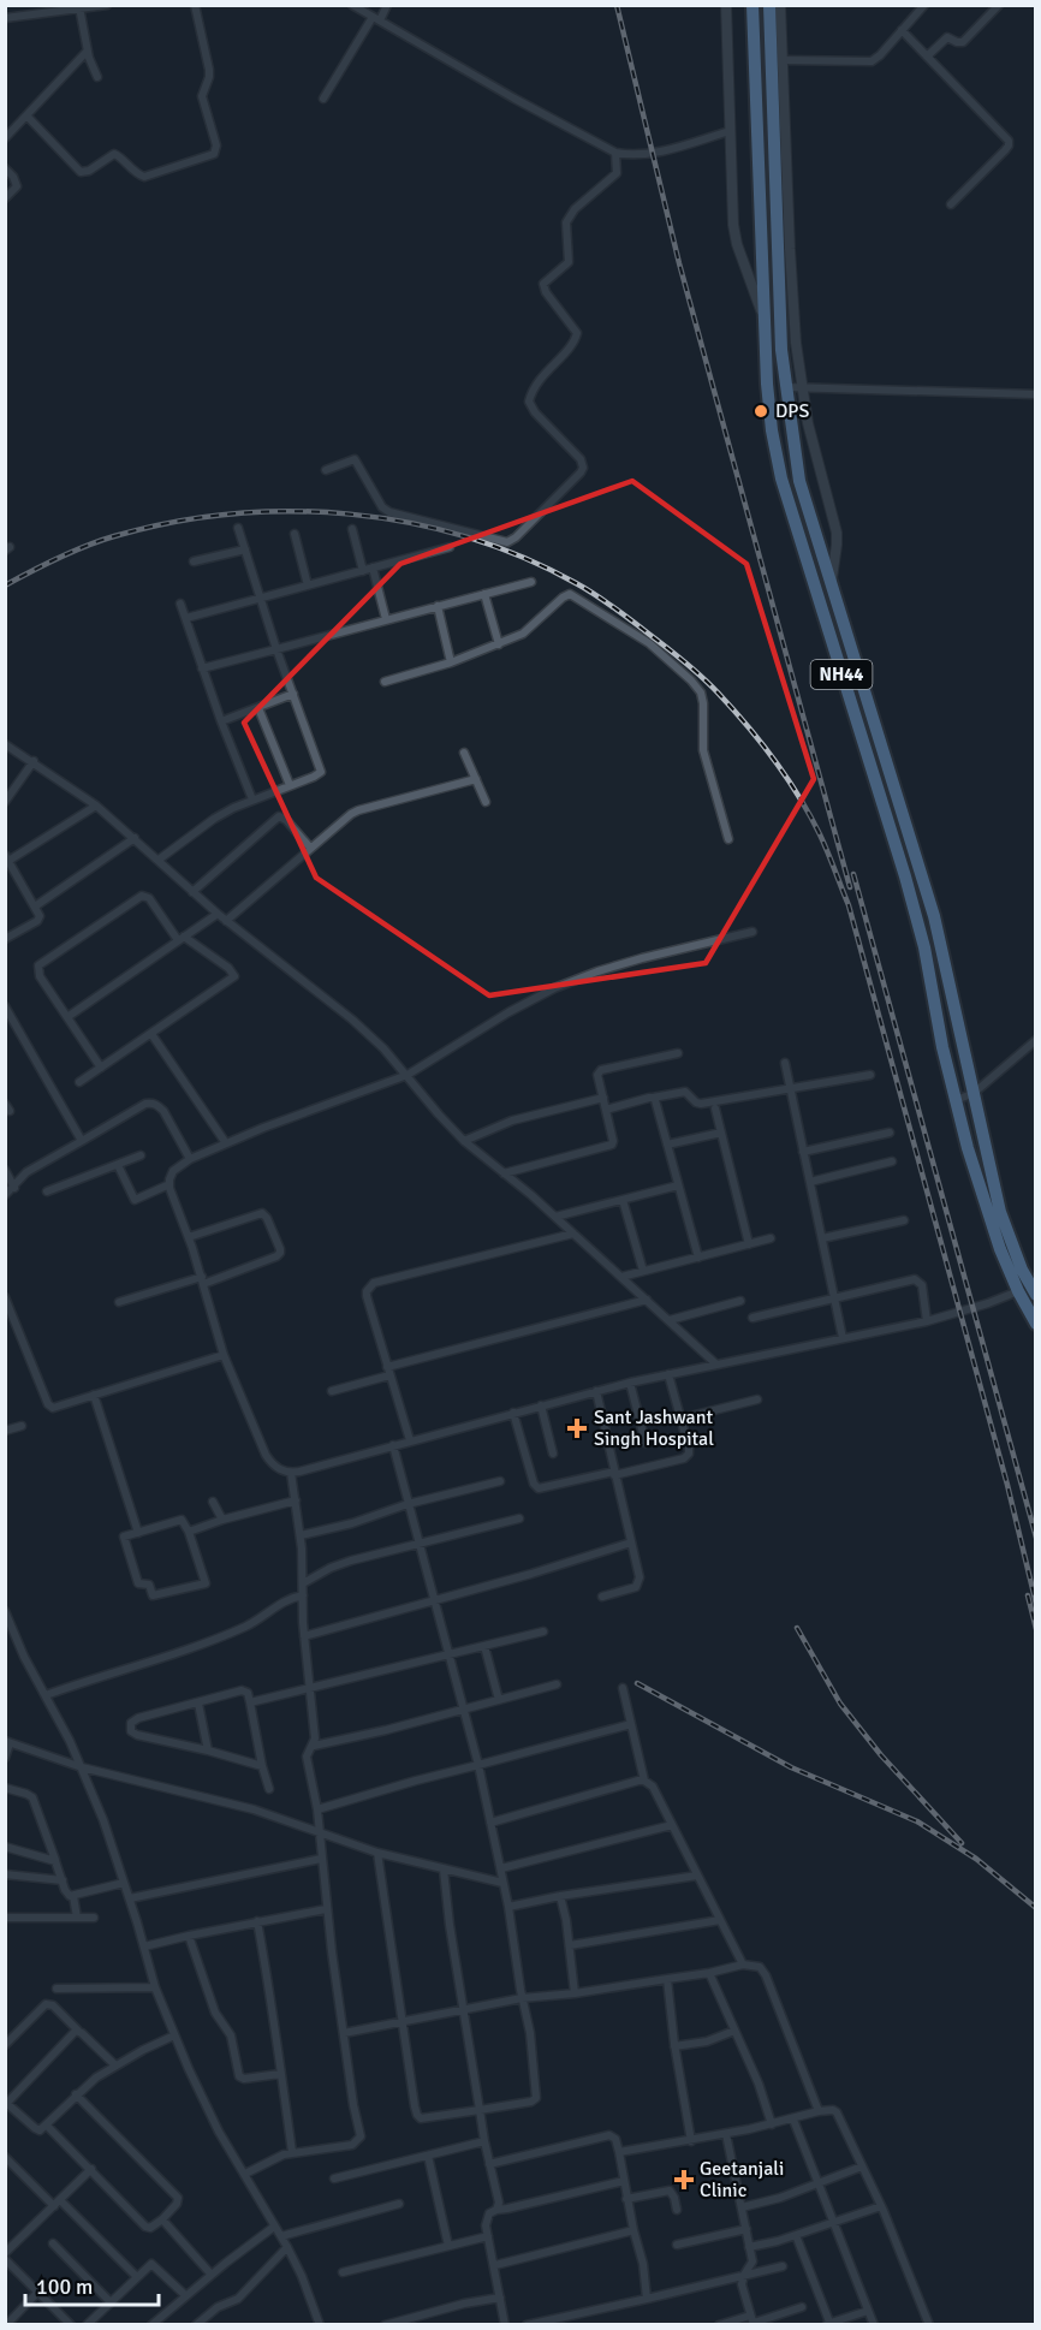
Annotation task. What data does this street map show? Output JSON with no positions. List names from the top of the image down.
{
  "streets": {
    "highway": ["NH44"]
  },
  "places": {
    "other": ["DPS"],
    "health": ["Sant Jashwant Singh Hospital", "Geetanjali Clinic"]
  },
  "scale_bar": "100 m"
}
